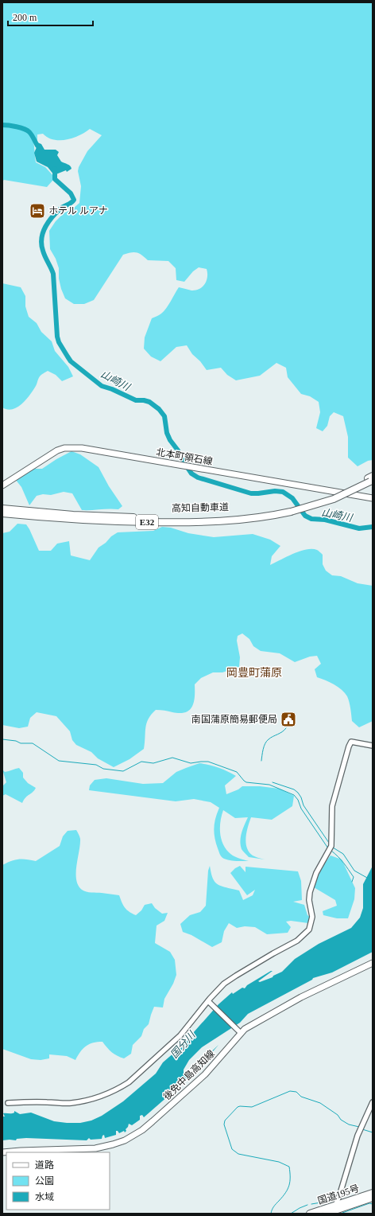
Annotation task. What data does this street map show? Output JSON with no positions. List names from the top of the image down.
{
  "streets": {
    "highway": ["高知自動車道", "E32", "国道195号"],
    "main road": ["北本町領石線", "後免中島高知線"]
  },
  "districts": ["岡豊町蒲原"],
  "water": ["山崎川", "国分川"],
  "places": {
    "hotel": ["ホテル ルアナ"],
    "public building": ["南国蒲原簡易郵便局"]
  },
  "legend": ["道路", "公園", "水域"],
  "scale_bar": "200 m"
}
